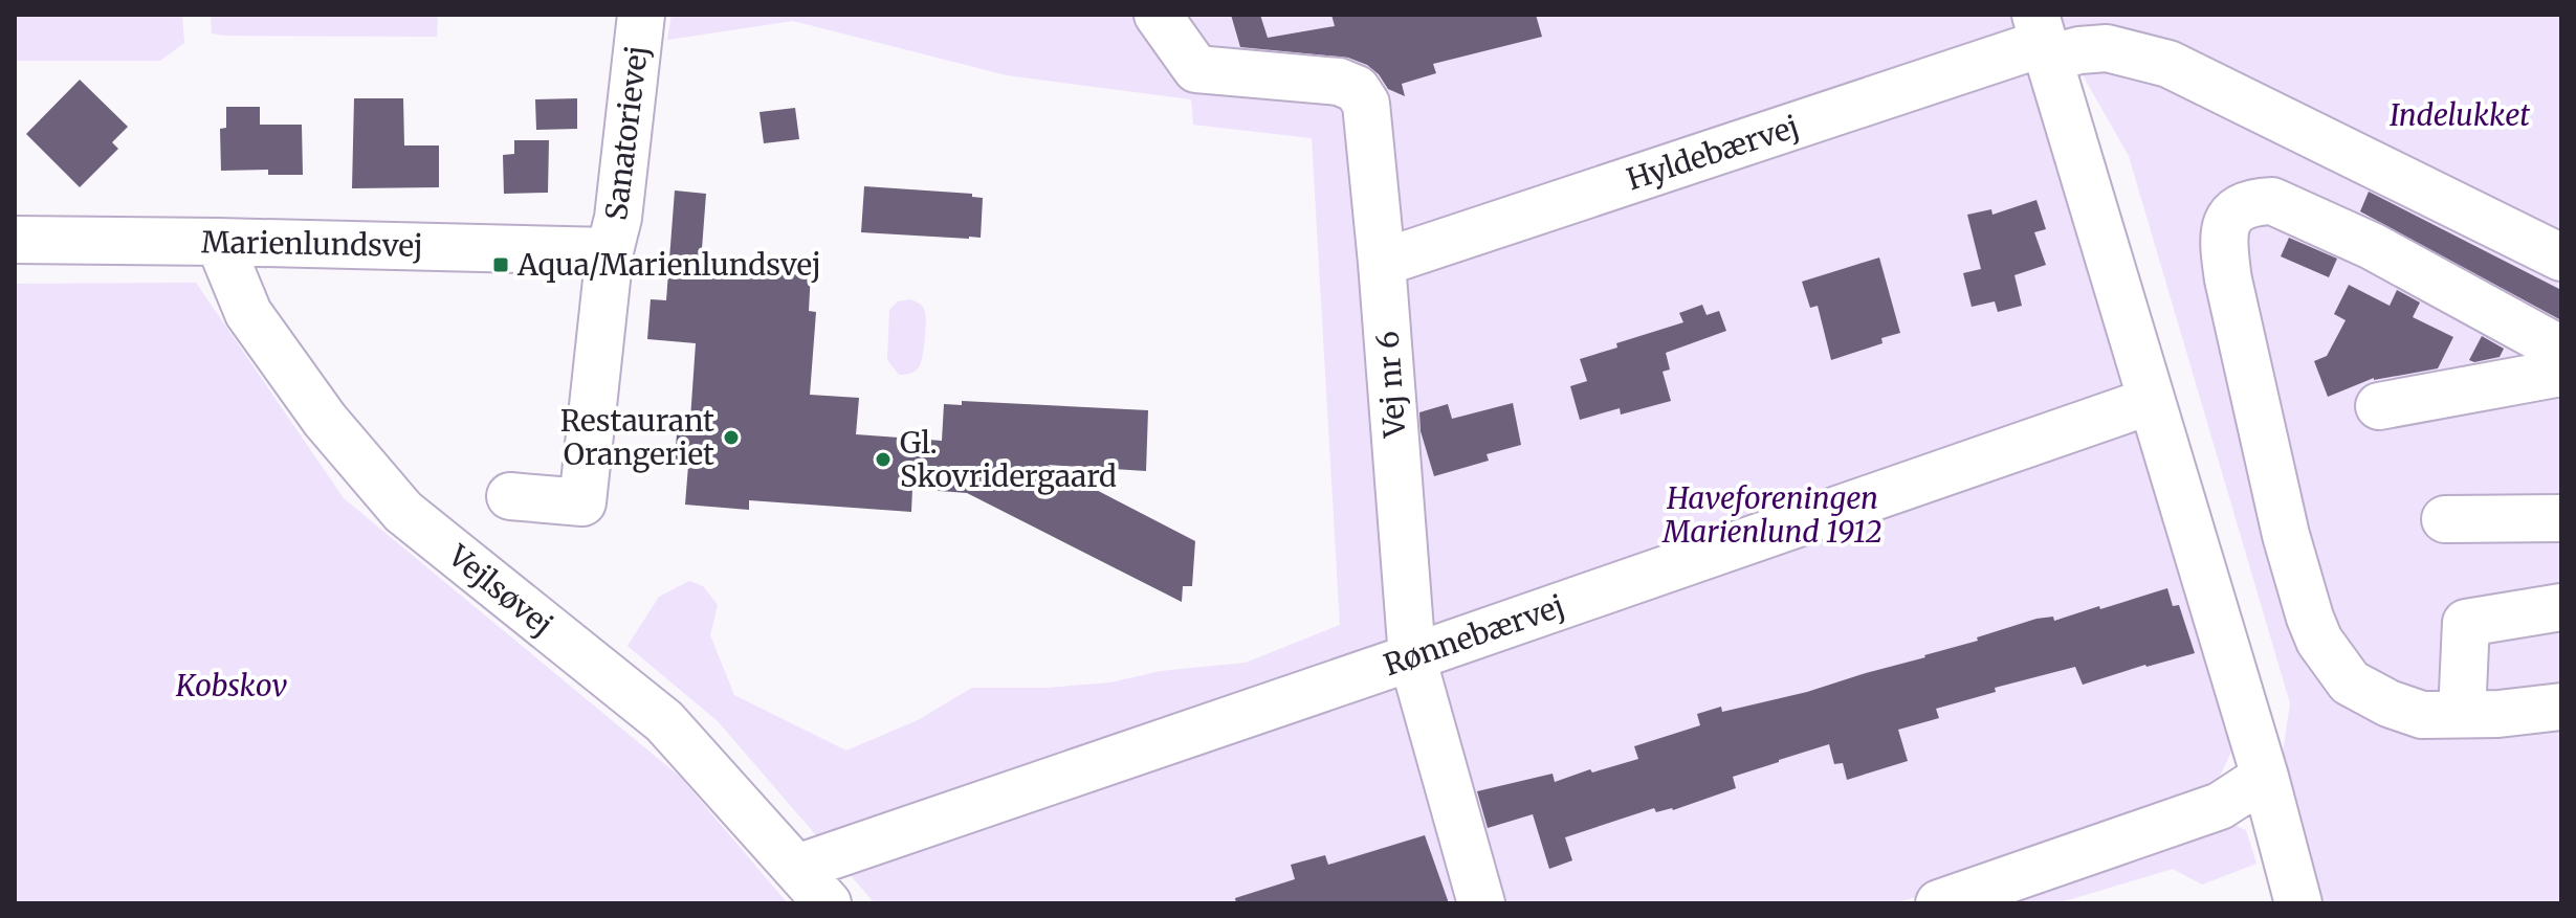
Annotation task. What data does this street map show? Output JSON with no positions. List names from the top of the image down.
{
  "streets": {
    "street": [
      "Sanatorievej",
      "Hyldebærvej",
      "Marienlundsvej",
      "Vej nr 6",
      "Vejlsøvej",
      "Rønnebærvej"
    ]
  },
  "crossings": [
    ["Sanatorievej", "Marienlundsvej"],
    ["Hyldebærvej", "Vej nr 6"],
    ["Marienlundsvej", "Vejlsøvej"],
    ["Vej nr 6", "Rønnebærvej"],
    ["Vejlsøvej", "Rønnebærvej"]
  ],
  "parks": ["Indelukket", "Haveforeningen Marienlund 1912", "Kobskov"],
  "places": {
    "transit": ["Aqua/Marienlundsvej"],
    "other": ["Restaurant Orangeriet", "Gl. Skovridergaard"]
  }
}
